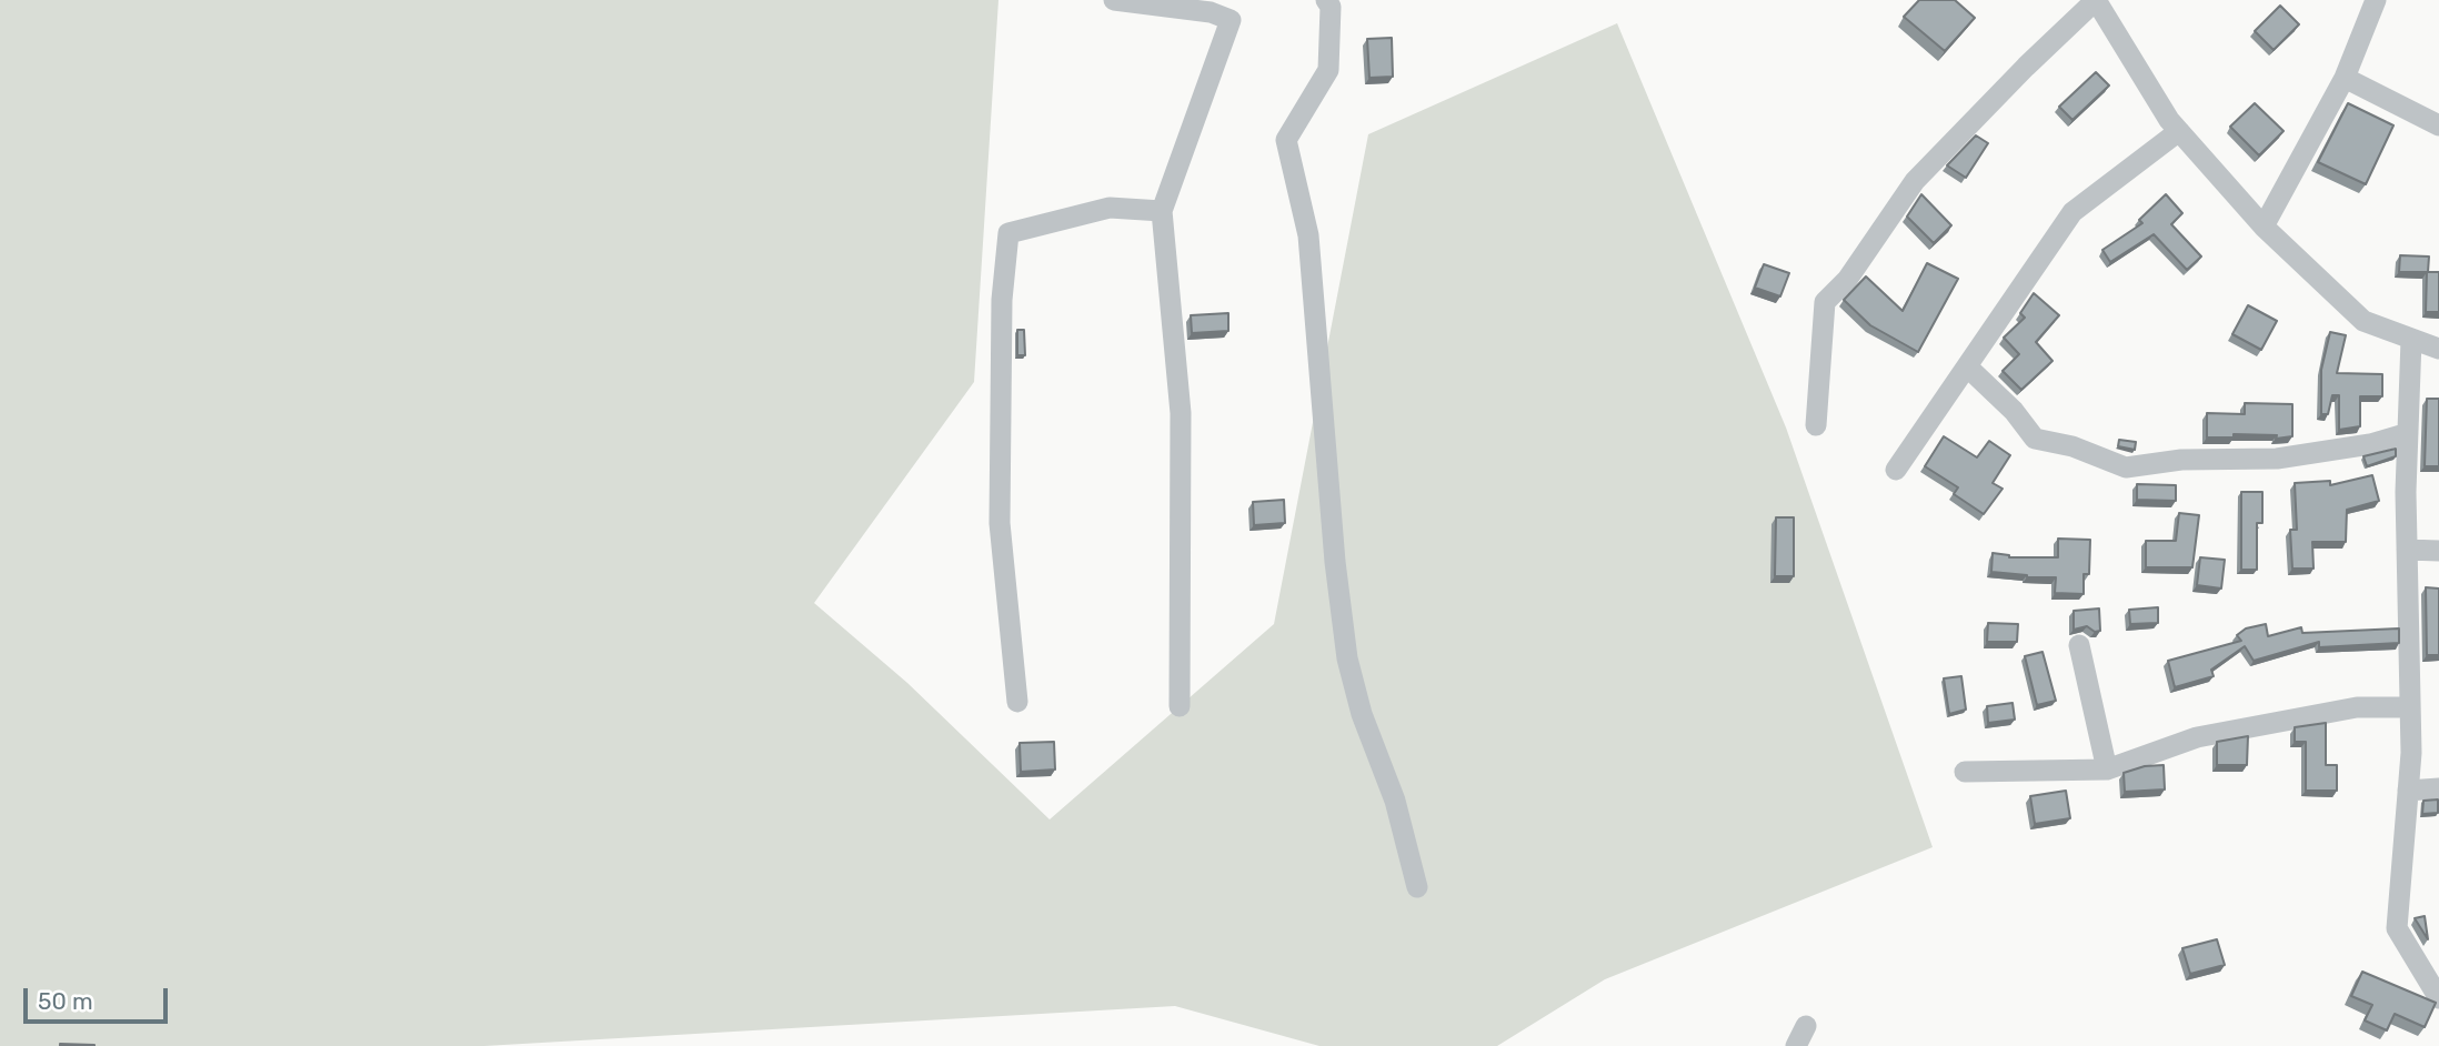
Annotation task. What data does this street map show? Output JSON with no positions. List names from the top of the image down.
{
  "scale_bar": "50 m"
}
